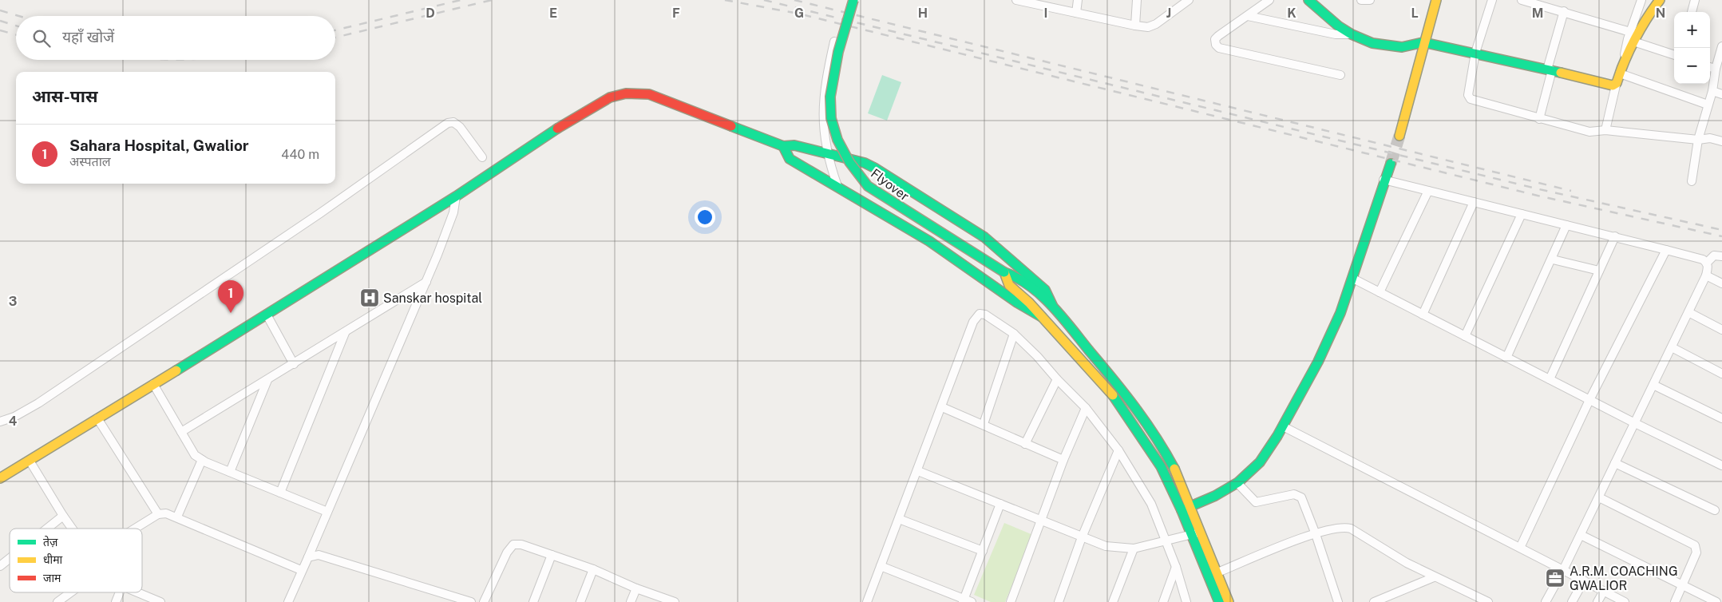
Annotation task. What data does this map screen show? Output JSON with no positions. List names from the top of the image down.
{
  "streets": {
    "main road": ["Flyover"]
  },
  "places": {
    "hospital": ["Sanskar hospital"],
    "office": ["A.R.M. COACHING GWALIOR"]
  },
  "legend": ["तेज़", "धीमा", "जाम"],
  "page": {
    "map_buttons": ["+", "−"],
    "search": "यहाँ खोजें",
    "heading": "आस-पास",
    "list": [
      {
        "mark": "1",
        "name": "Sahara Hospital, Gwalior",
        "note": "अस्पताल",
        "value": "440 m"
      }
    ],
    "pins": "1"
  },
  "grid": {
    "columns": [
      "D",
      "E",
      "F",
      "G",
      "H",
      "I",
      "J",
      "K",
      "L",
      "M",
      "N"
    ],
    "rows": ["3", "4"]
  }
}
